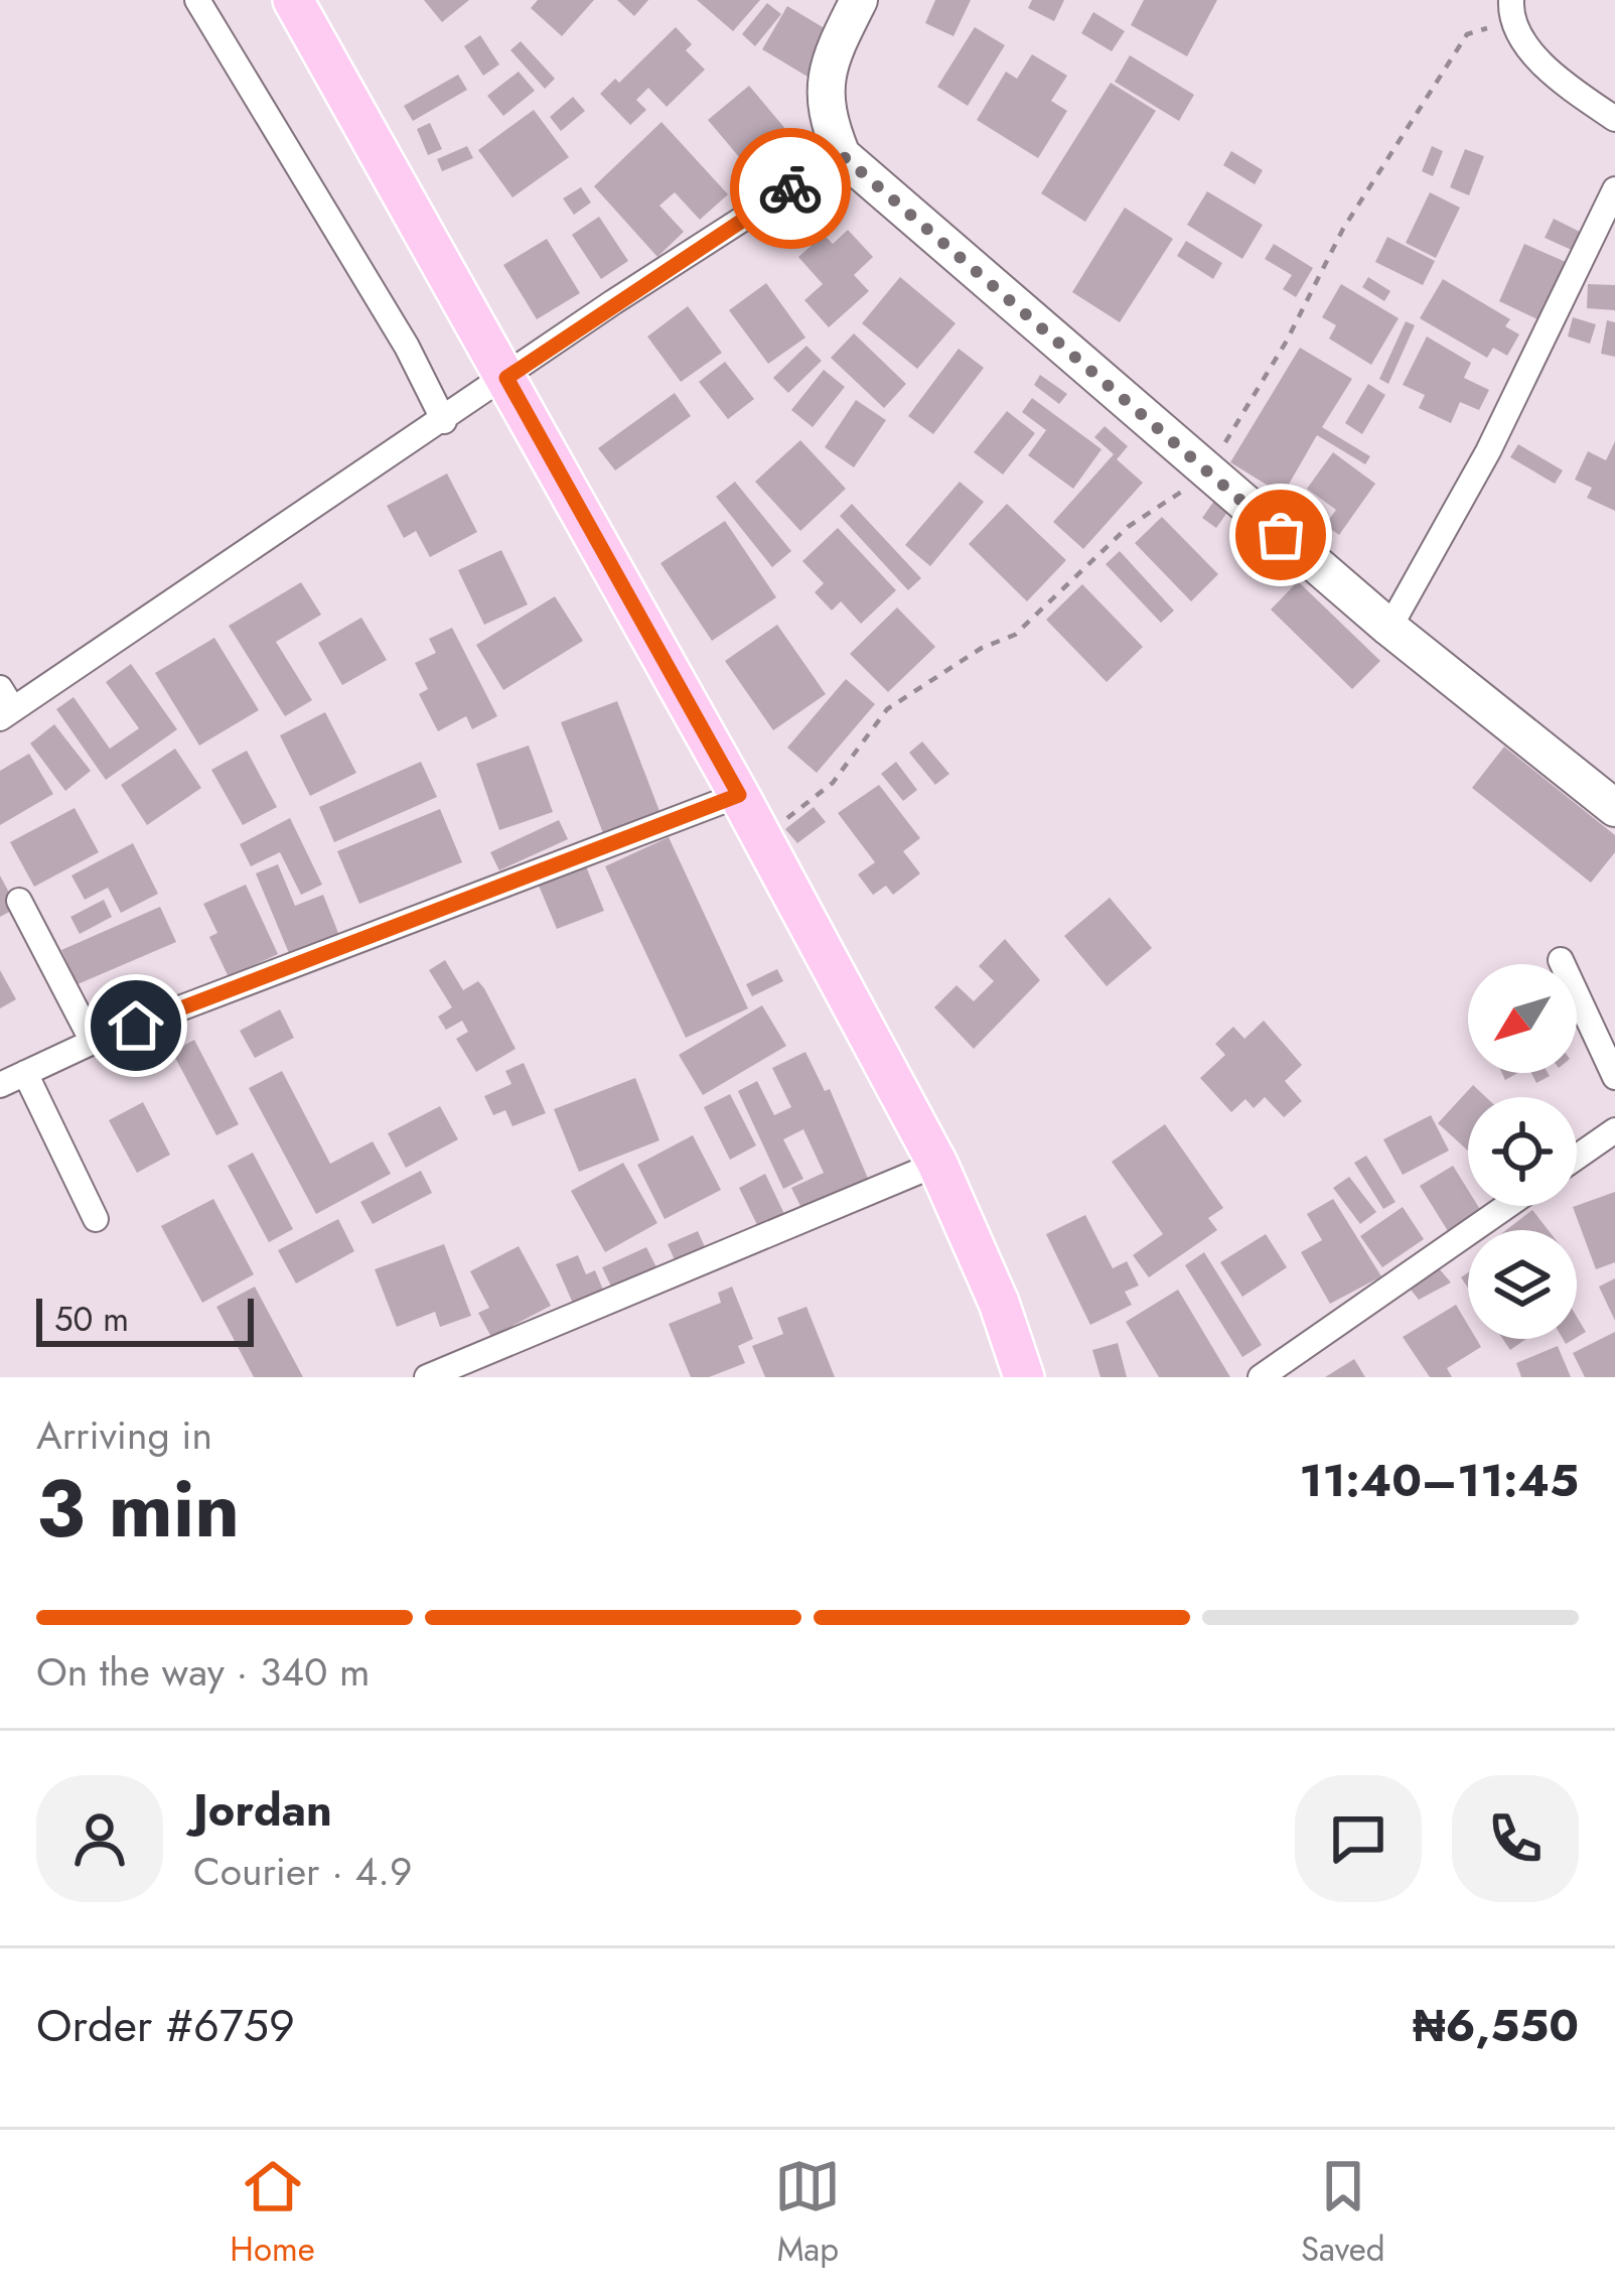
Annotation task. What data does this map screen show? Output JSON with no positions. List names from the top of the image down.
{
  "scale_bar": "50 m",
  "north": "bottom left",
  "page": {
    "scale": "50 m",
    "heading": ["3 min", "Arriving in", "11:40–11:45"],
    "panel": [
      "Jordan",
      "Courier · 4.9",
      "Order #6759",
      "₦6,550"
    ],
    "bar": "On the way · 340 m",
    "tabs": ["Home", "Map", "Saved"]
  }
}
